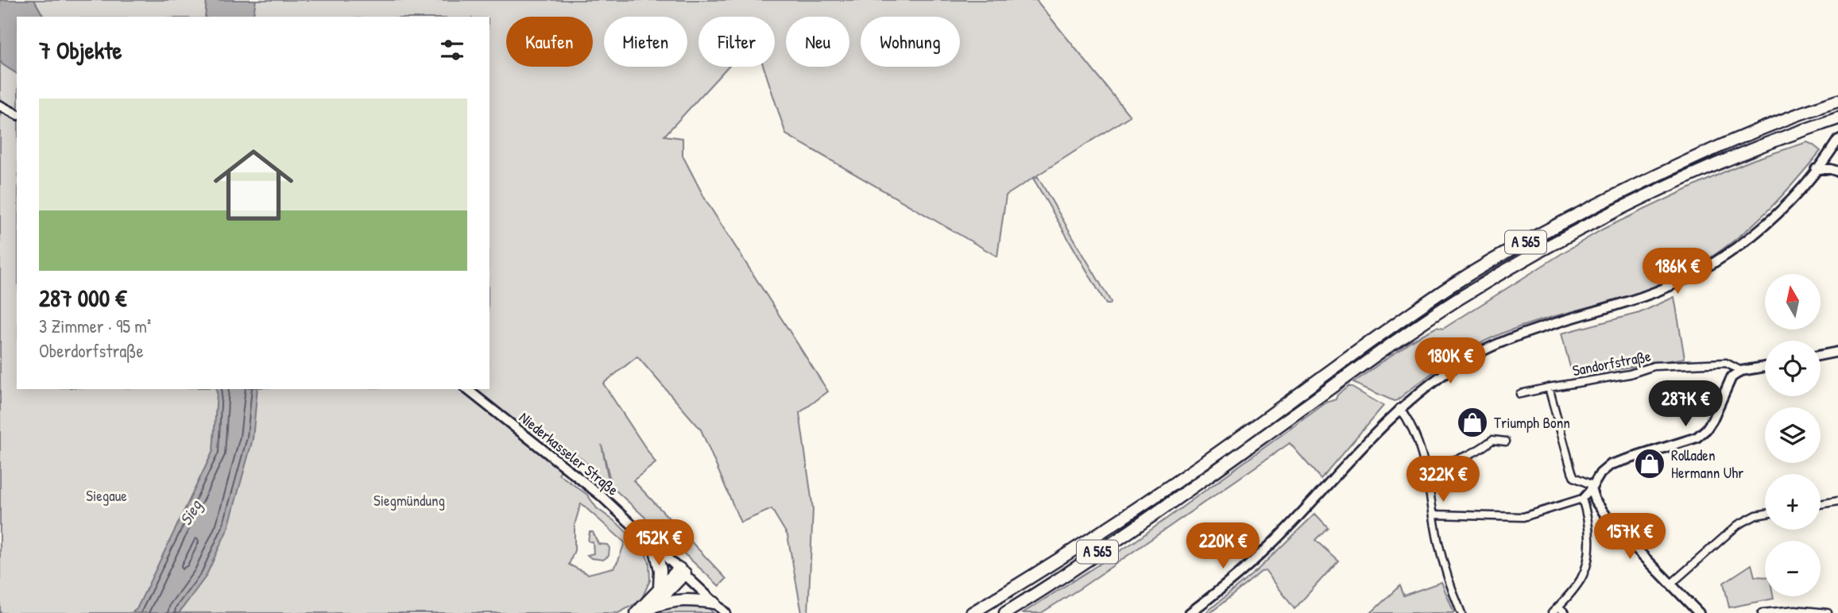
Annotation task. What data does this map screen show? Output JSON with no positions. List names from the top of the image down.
{
  "streets": {
    "highway": ["A 565"],
    "main road": ["Niederkasseler Straße"],
    "street": ["Sandorfstraße"]
  },
  "water": ["Sieg"],
  "parks": ["Siegaue", "Siegmündung"],
  "places": {
    "shop": ["Triumph Bonn", "Rolladen Hermann Uhr"]
  },
  "north": "top",
  "page": {
    "chip": [
      "Kaufen",
      "Mieten",
      "Filter",
      "Neu",
      "Wohnung"
    ],
    "heading": "7 Objekte",
    "list": [
      {
        "name": "287 000 €",
        "note": "3 Zimmer · 95 m² · Oberdorfstraße"
      }
    ],
    "price": [
      "186K €",
      "180K €",
      "287K €",
      "322K €",
      "157K €",
      "152K €",
      "220K €"
    ],
    "map_buttons": ["+", "−"]
  }
}
